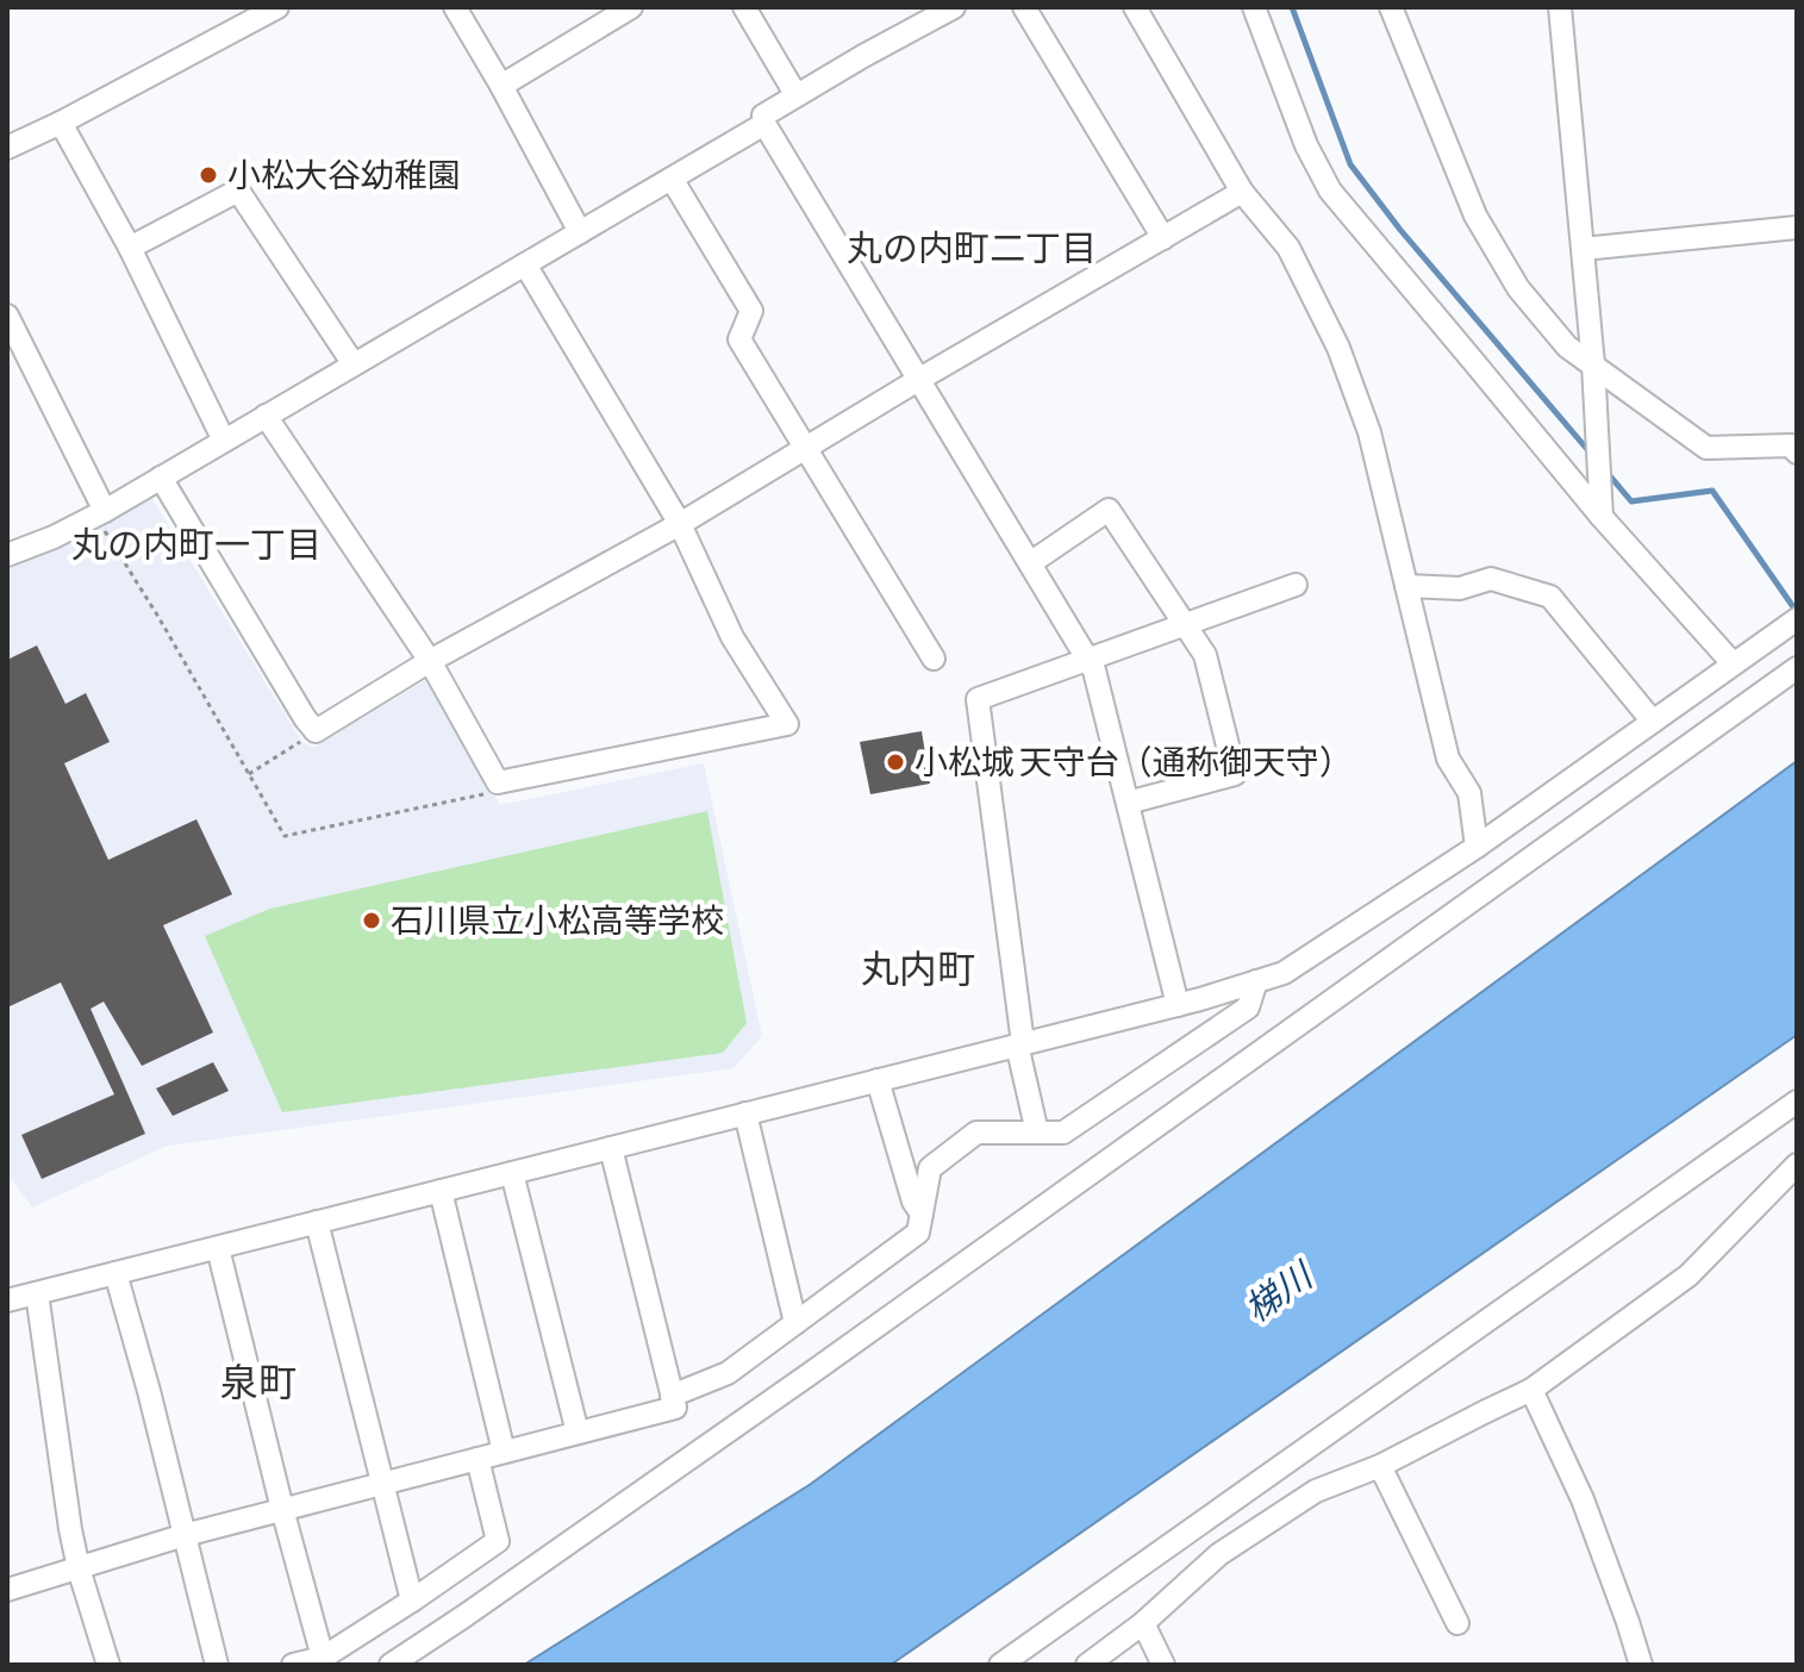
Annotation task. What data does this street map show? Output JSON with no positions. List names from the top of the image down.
{
  "districts": [
    "丸の内町二丁目",
    "丸の内町一丁目",
    "丸内町",
    "泉町"
  ],
  "water": ["梯川"],
  "places": ["小松大谷幼稚園", "小松城 天守台（通称御天守）", "石川県立小松高等学校"]
}
